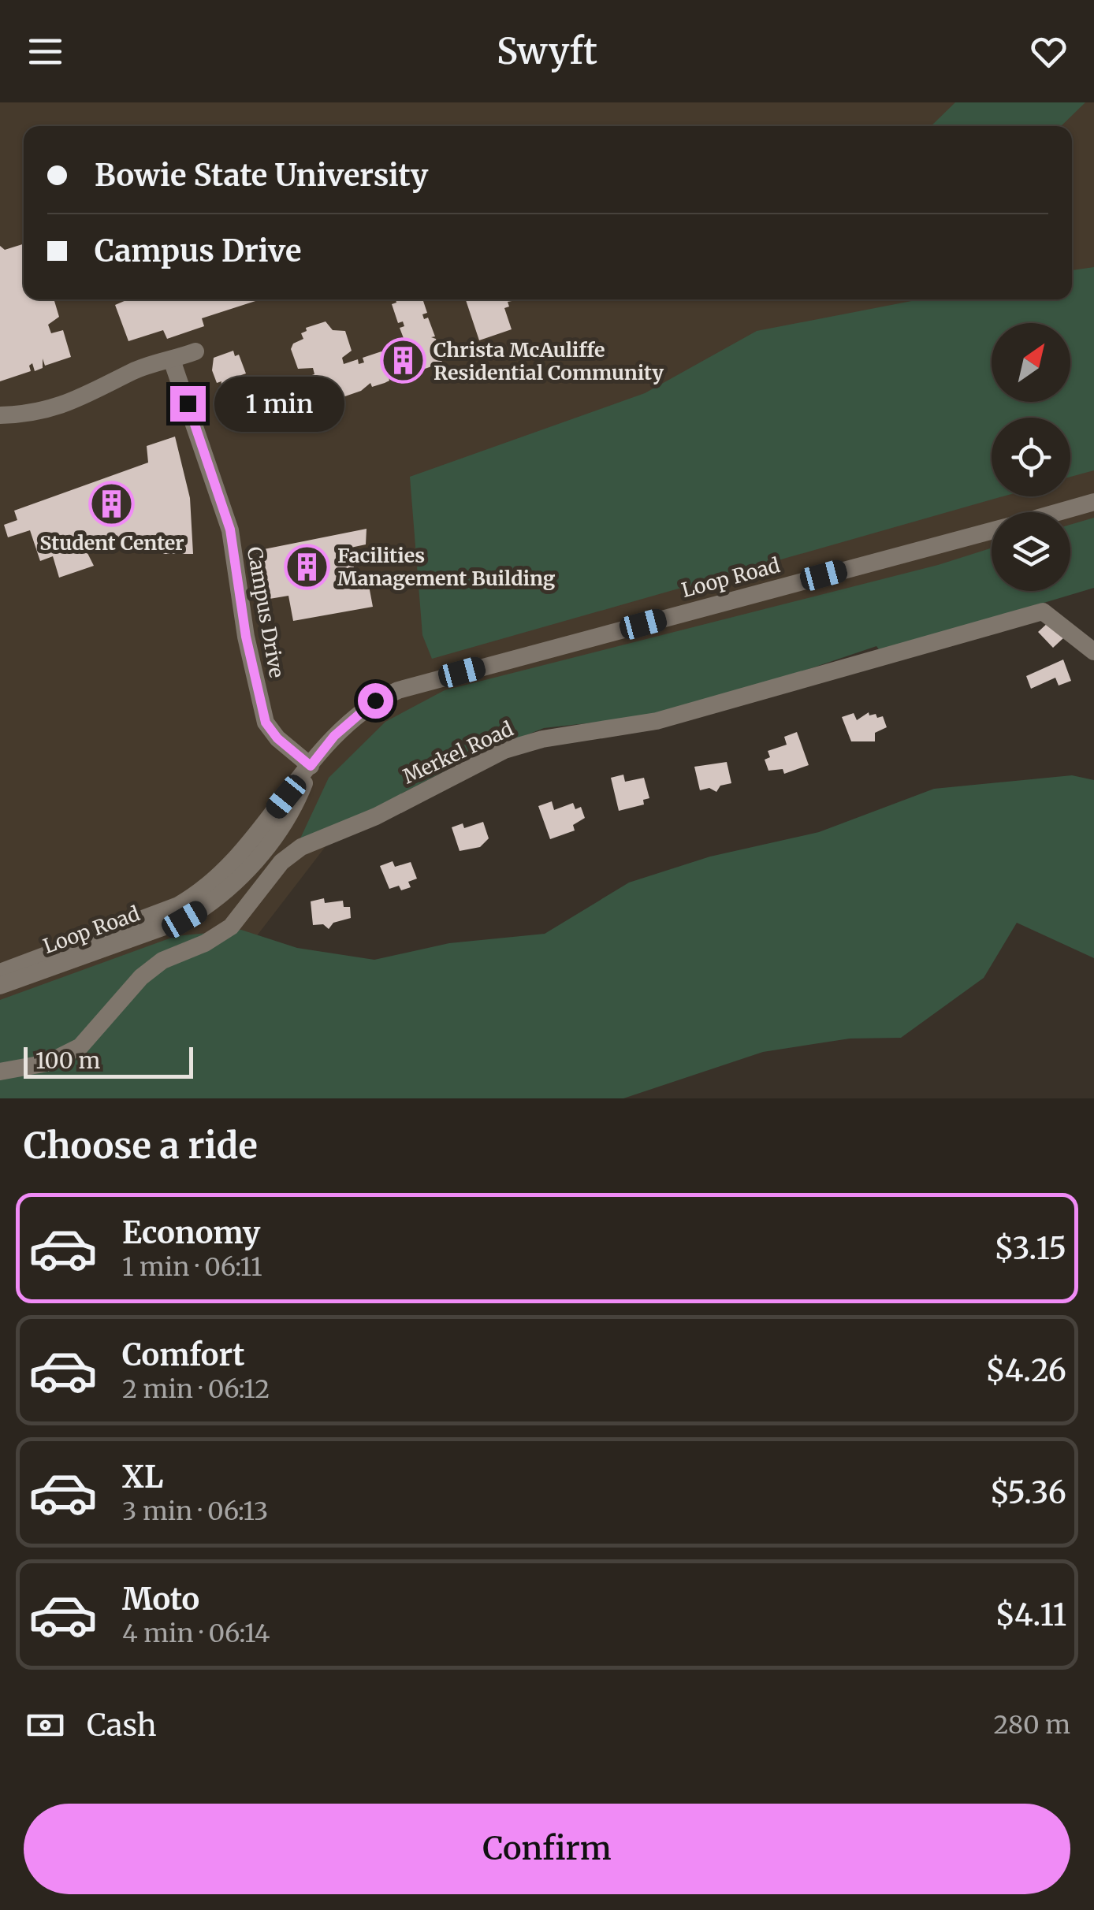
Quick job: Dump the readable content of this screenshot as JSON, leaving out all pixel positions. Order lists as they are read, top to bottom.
{
  "streets": {
    "street": ["Loop Road", "Campus Drive", "Merkel Road"]
  },
  "crossings": [
    ["Loop Road", "Campus Drive"]
  ],
  "places": {
    "building": ["Christa McAuliffe Residential Community", "Student Center", "Facilities Management Building"]
  },
  "scale_bar": "100 m",
  "north": "top right",
  "page": {
    "header": "Swyft",
    "banner": ["Bowie State University", "Campus Drive"],
    "bubble": "1 min",
    "scale": "100 m",
    "heading": "Choose a ride",
    "list": [
      {
        "name": "Economy",
        "note": "1 min · 06:11",
        "value": "$3.15"
      },
      {
        "name": "Comfort",
        "note": "2 min · 06:12",
        "value": "$4.26"
      },
      {
        "name": "XL",
        "note": "3 min · 06:13",
        "value": "$5.36"
      },
      {
        "name": "Moto",
        "note": "4 min · 06:14",
        "value": "$4.11"
      }
    ],
    "pay": ["Cash", "280 m"],
    "buttons": "Confirm"
  }
}
